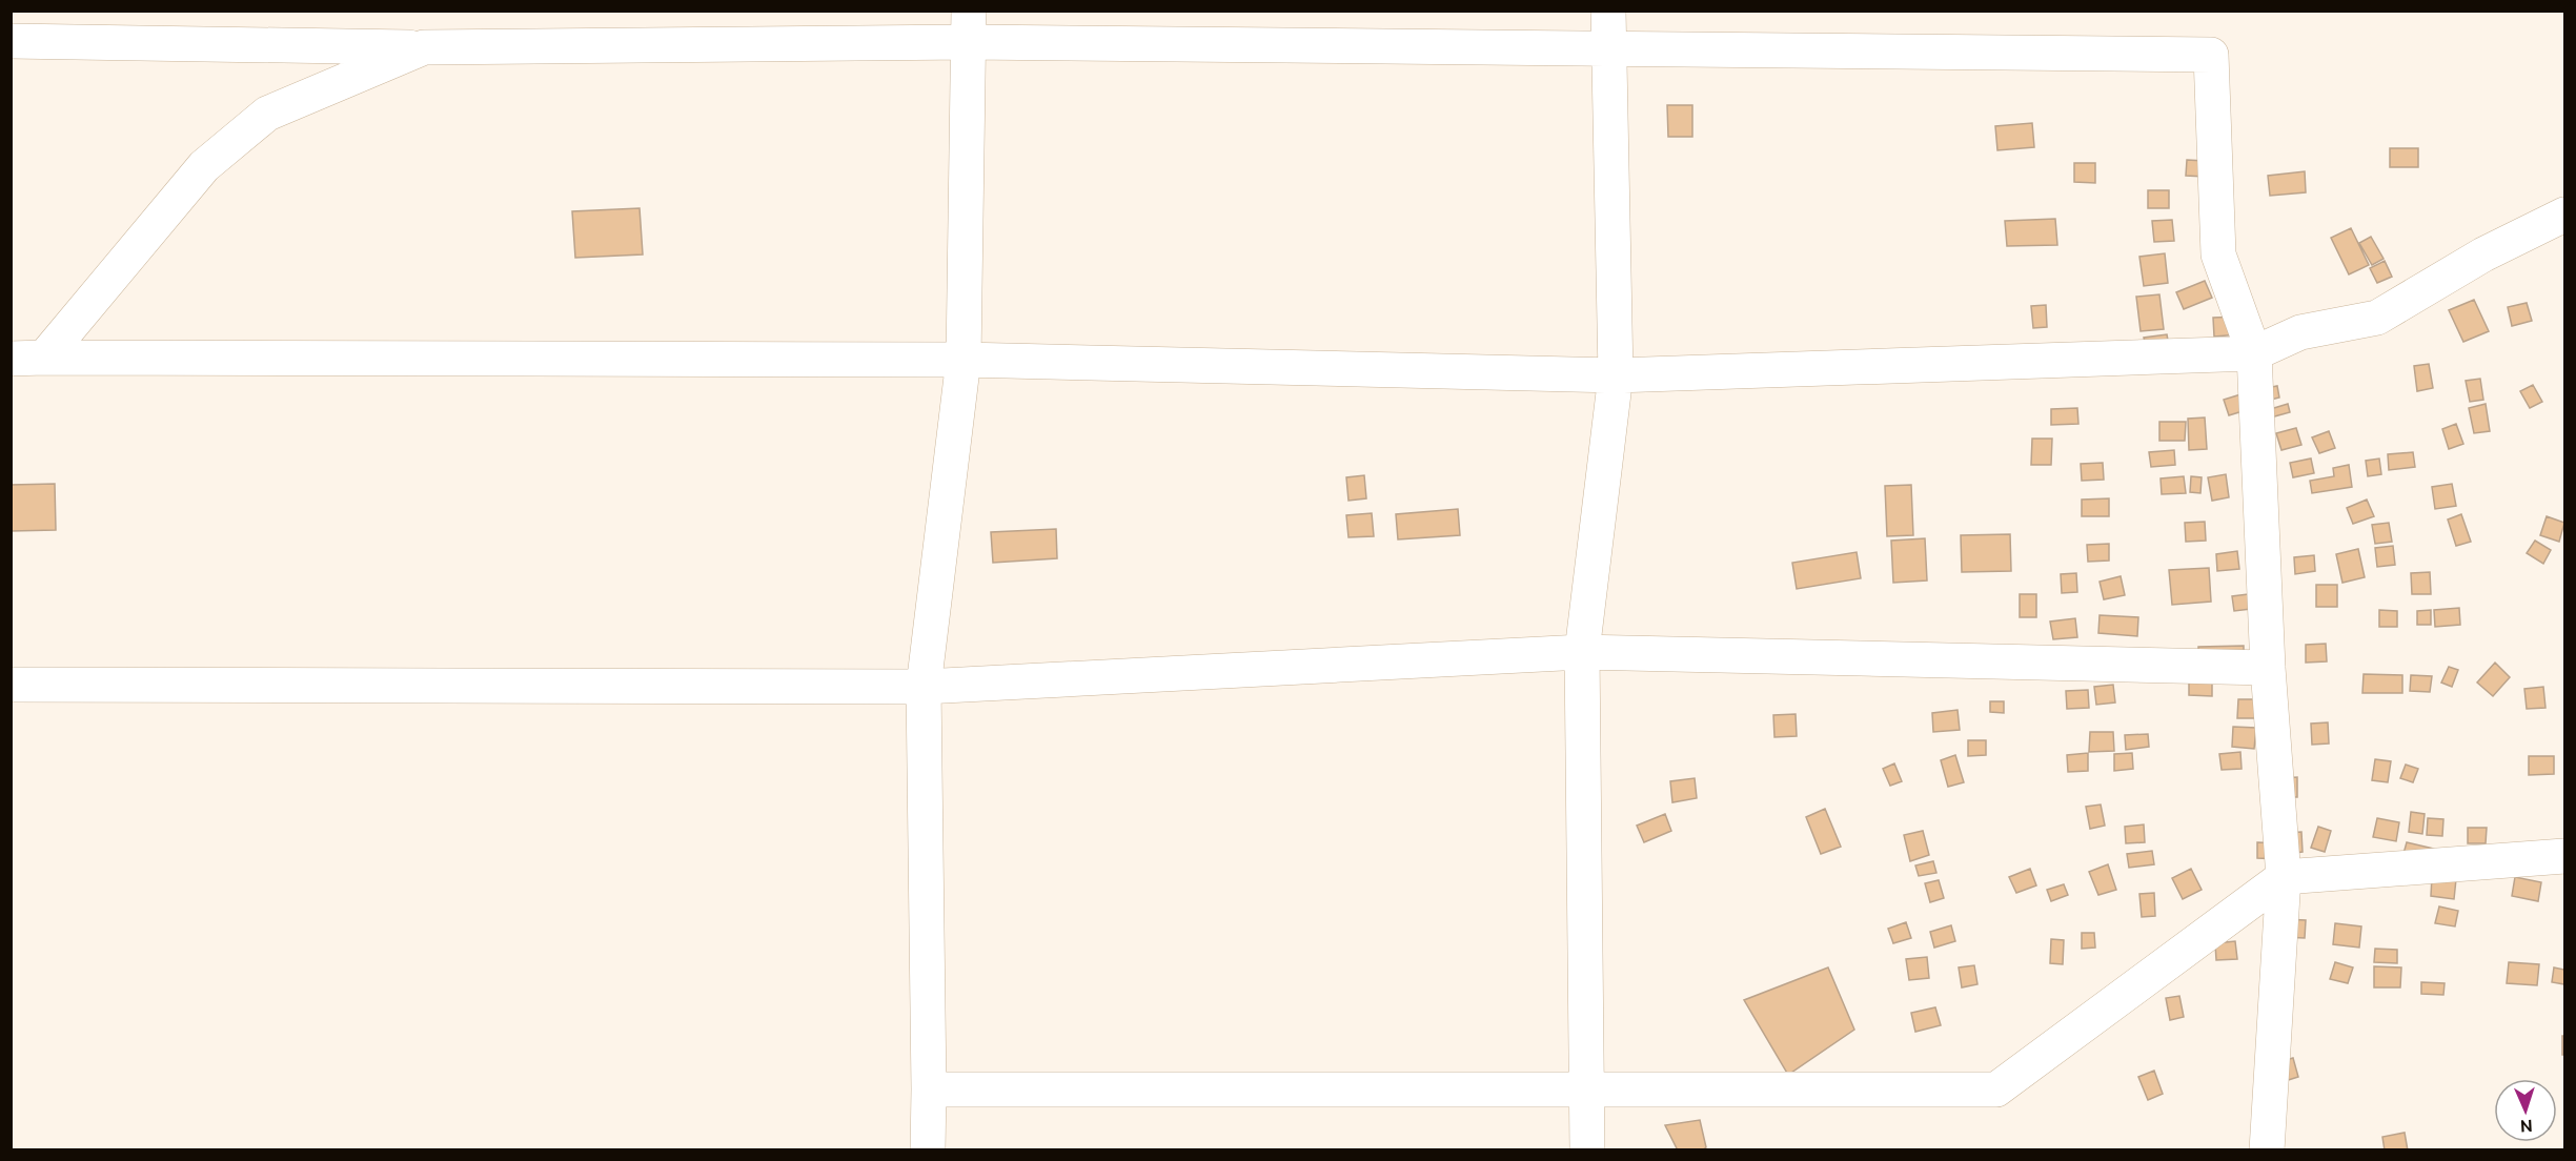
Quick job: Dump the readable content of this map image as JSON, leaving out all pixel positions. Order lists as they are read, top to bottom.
{
  "north": "bottom"
}
